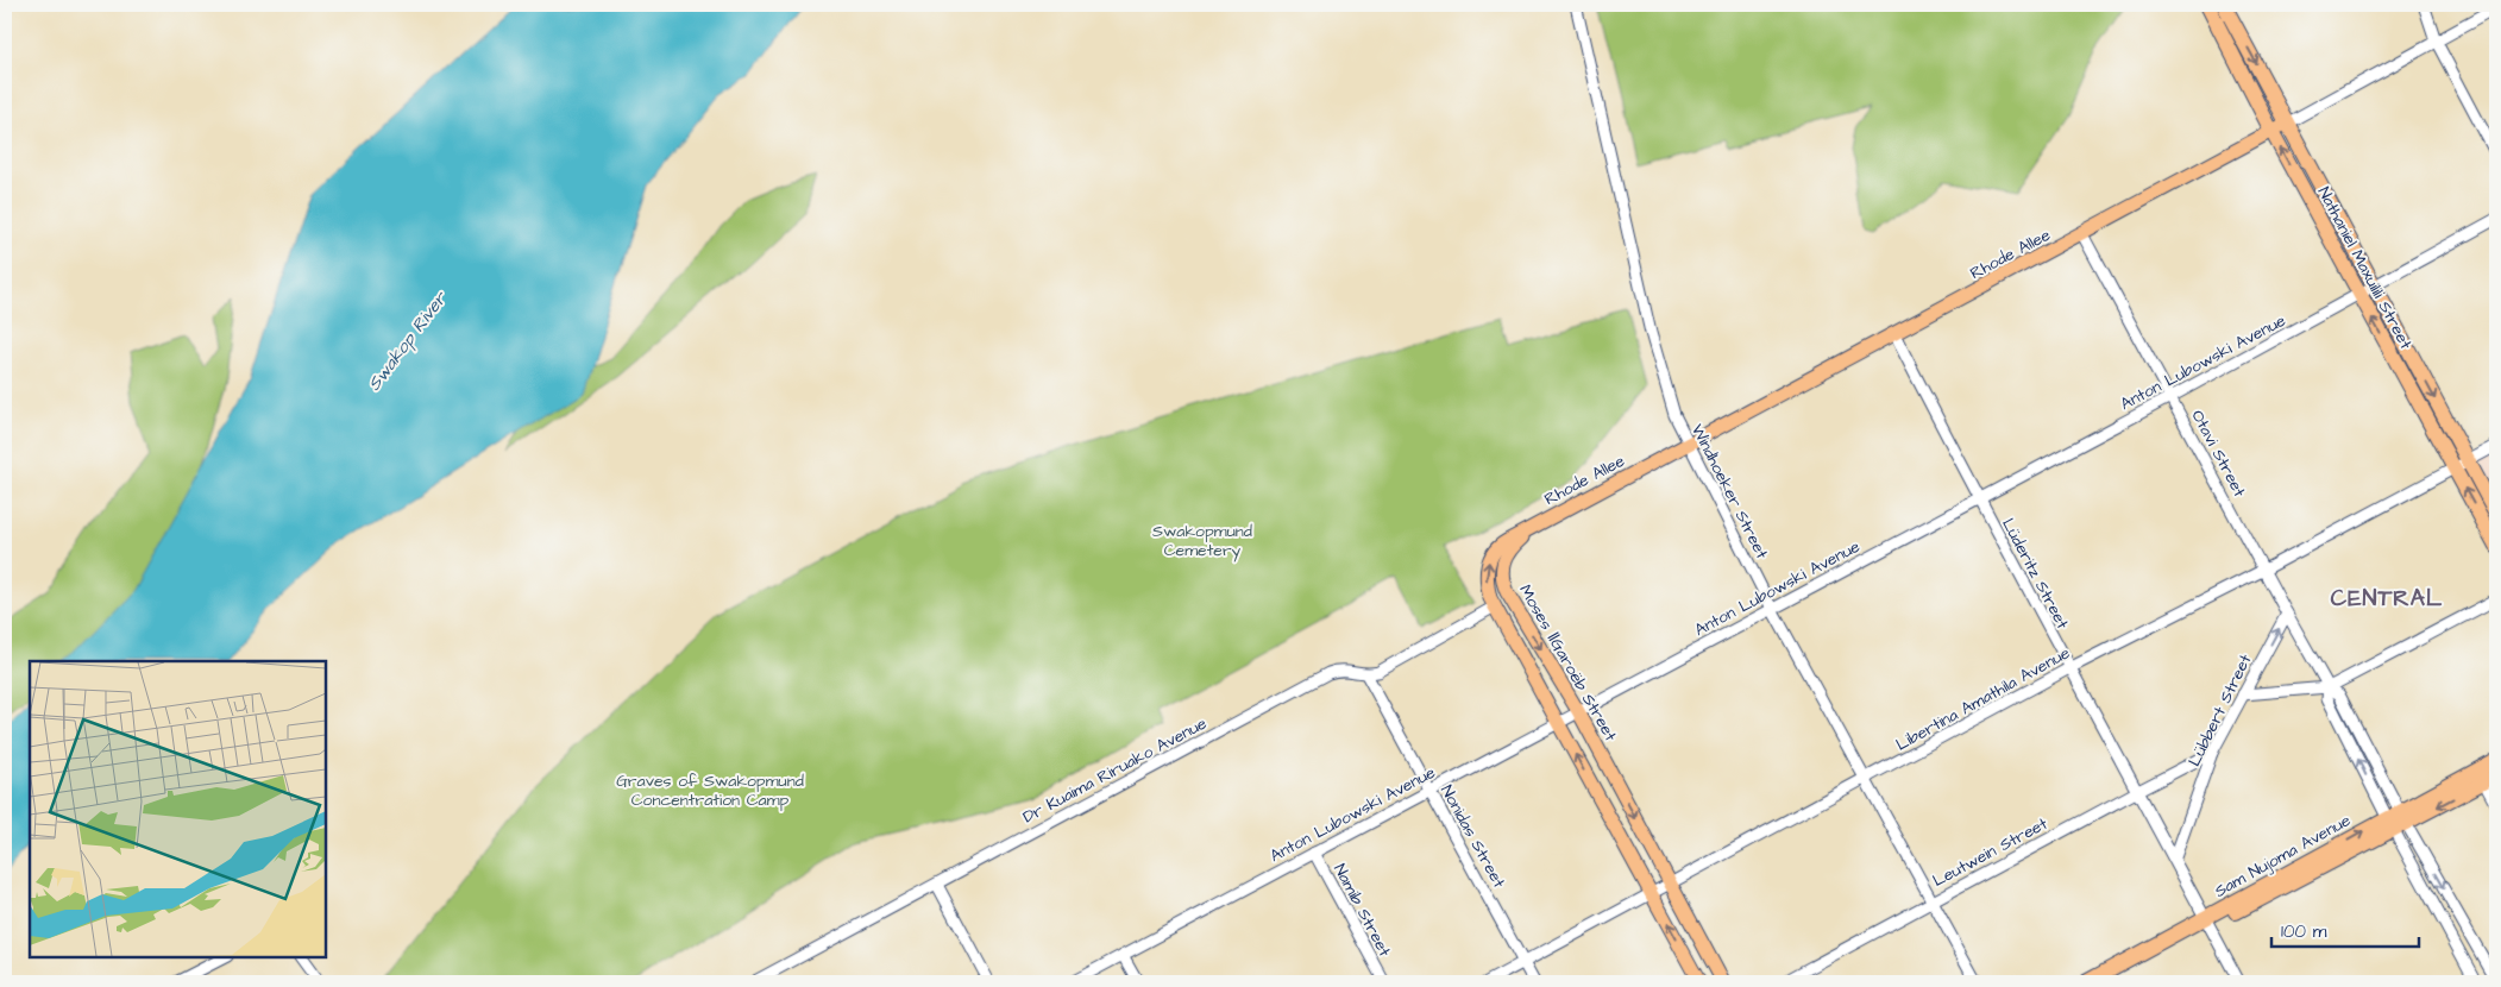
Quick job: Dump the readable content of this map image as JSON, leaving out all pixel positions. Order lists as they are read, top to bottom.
{
  "streets": {
    "highway": ["Nathaniel Maxuilili Street", "Sam Nujoma Avenue"],
    "main road": ["Rhode Allee", "Moses ǁGaroëb Street"],
    "street": [
      "Anton Lubowski Avenue",
      "Otavi Street",
      "Windhoeker Street",
      "Lüderitz Street",
      "Libertina Amathila Avenue",
      "Lübbert Street",
      "Dr Kuaima Riruako Avenue",
      "Nonidas Street",
      "Leutwein Street",
      "Namib Street"
    ]
  },
  "crossings": [
    ["Rhode Allee", "Nathaniel Maxuilili Street"],
    ["Rhode Allee", "Otavi Street"],
    ["Rhode Allee", "Windhoeker Street"],
    ["Rhode Allee", "Lüderitz Street"],
    ["Rhode Allee", "Moses ǁGaroëb Street"],
    ["Nathaniel Maxuilili Street", "Anton Lubowski Avenue"],
    ["Nathaniel Maxuilili Street", "Libertina Amathila Avenue"],
    ["Anton Lubowski Avenue", "Otavi Street"],
    ["Anton Lubowski Avenue", "Windhoeker Street"],
    ["Anton Lubowski Avenue", "Lüderitz Street"],
    ["Anton Lubowski Avenue", "Moses ǁGaroëb Street"],
    ["Anton Lubowski Avenue", "Nonidas Street"],
    ["Anton Lubowski Avenue", "Namib Street"],
    ["Otavi Street", "Libertina Amathila Avenue"],
    ["Otavi Street", "Lübbert Street"],
    ["Otavi Street", "Sam Nujoma Avenue"],
    ["Windhoeker Street", "Libertina Amathila Avenue"],
    ["Windhoeker Street", "Leutwein Street"],
    ["Lüderitz Street", "Libertina Amathila Avenue"],
    ["Lüderitz Street", "Lübbert Street"],
    ["Lüderitz Street", "Leutwein Street"],
    ["Lüderitz Street", "Sam Nujoma Avenue"],
    ["Moses ǁGaroëb Street", "Libertina Amathila Avenue"],
    ["Libertina Amathila Avenue", "Nonidas Street"],
    ["Lübbert Street", "Leutwein Street"],
    ["Dr Kuaima Riruako Avenue", "Nonidas Street"]
  ],
  "districts": ["CENTRAL"],
  "water": ["Swakop River"],
  "parks": ["Swakopmund Cemetery", "Graves of Swakopmund Concentration Camp"],
  "scale_bar": "100 m"
}
